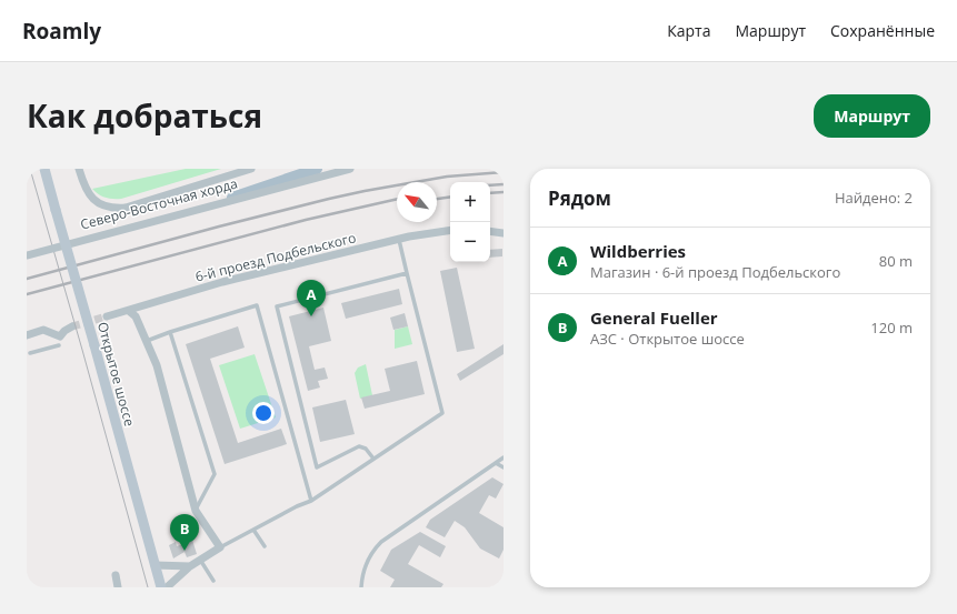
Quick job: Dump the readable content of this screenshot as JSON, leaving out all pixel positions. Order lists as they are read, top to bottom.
{
  "streets": {
    "main road": ["Северо-Восточная хорда", "Открытое шоссе"],
    "street": ["6-й проезд Подбельского"]
  },
  "north": "top left",
  "page": {
    "header": "Roamly",
    "nav": ["Карта", "Маршрут", "Сохранённые"],
    "title": "Как добраться",
    "buttons": "Маршрут",
    "heading": ["Рядом", "Найдено: 2"],
    "map_buttons": ["+", "−"],
    "list": [
      {
        "mark": "A",
        "name": "Wildberries",
        "note": "Магазин · 6-й проезд Подбельского",
        "value": "80 m"
      },
      {
        "mark": "B",
        "name": "General Fueller",
        "note": "АЗС · Открытое шоссе",
        "value": "120 m"
      }
    ],
    "pins": ["A", "B"]
  }
}
